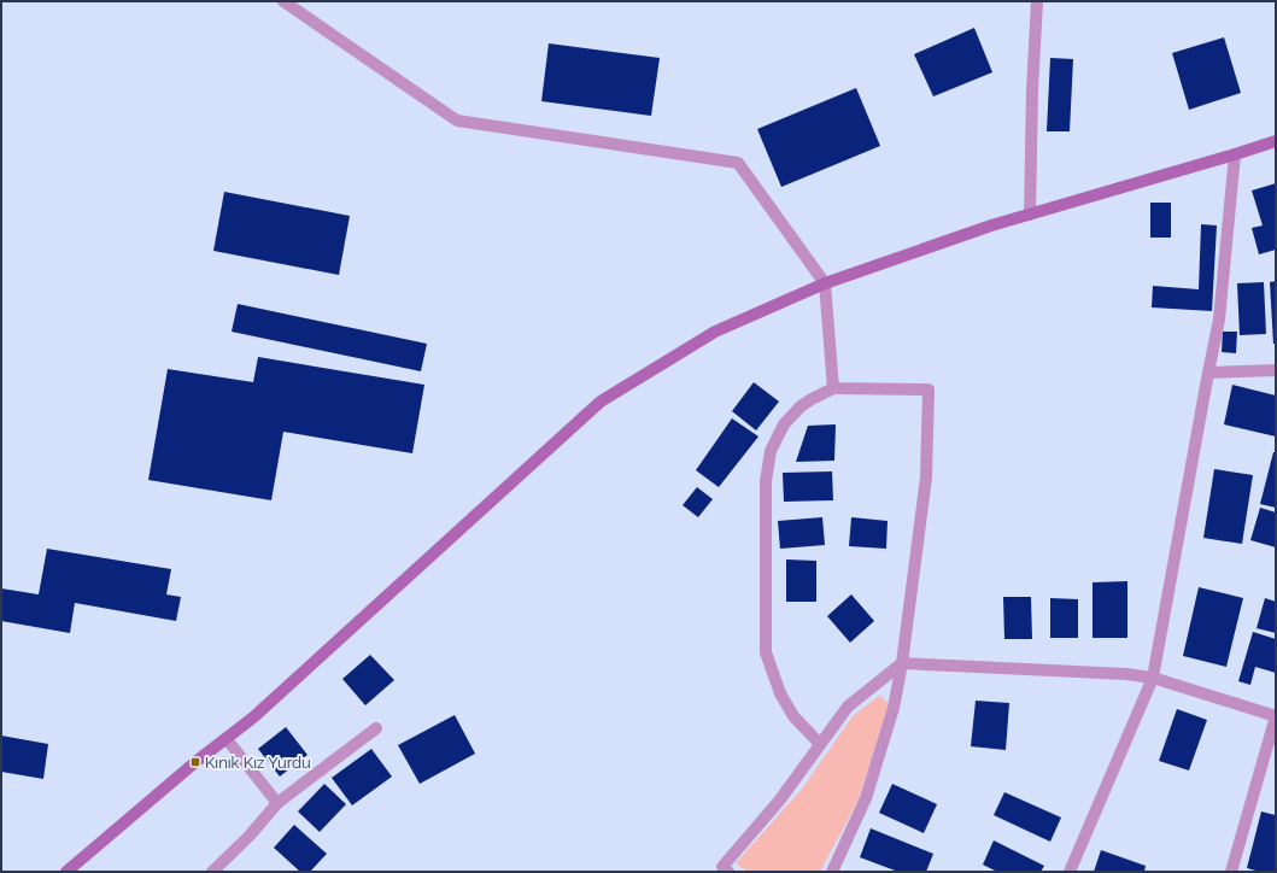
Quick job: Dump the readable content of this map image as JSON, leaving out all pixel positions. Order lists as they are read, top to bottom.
{
  "places": {
    "transit": ["Kınık Kız Yurdu"]
  }
}
